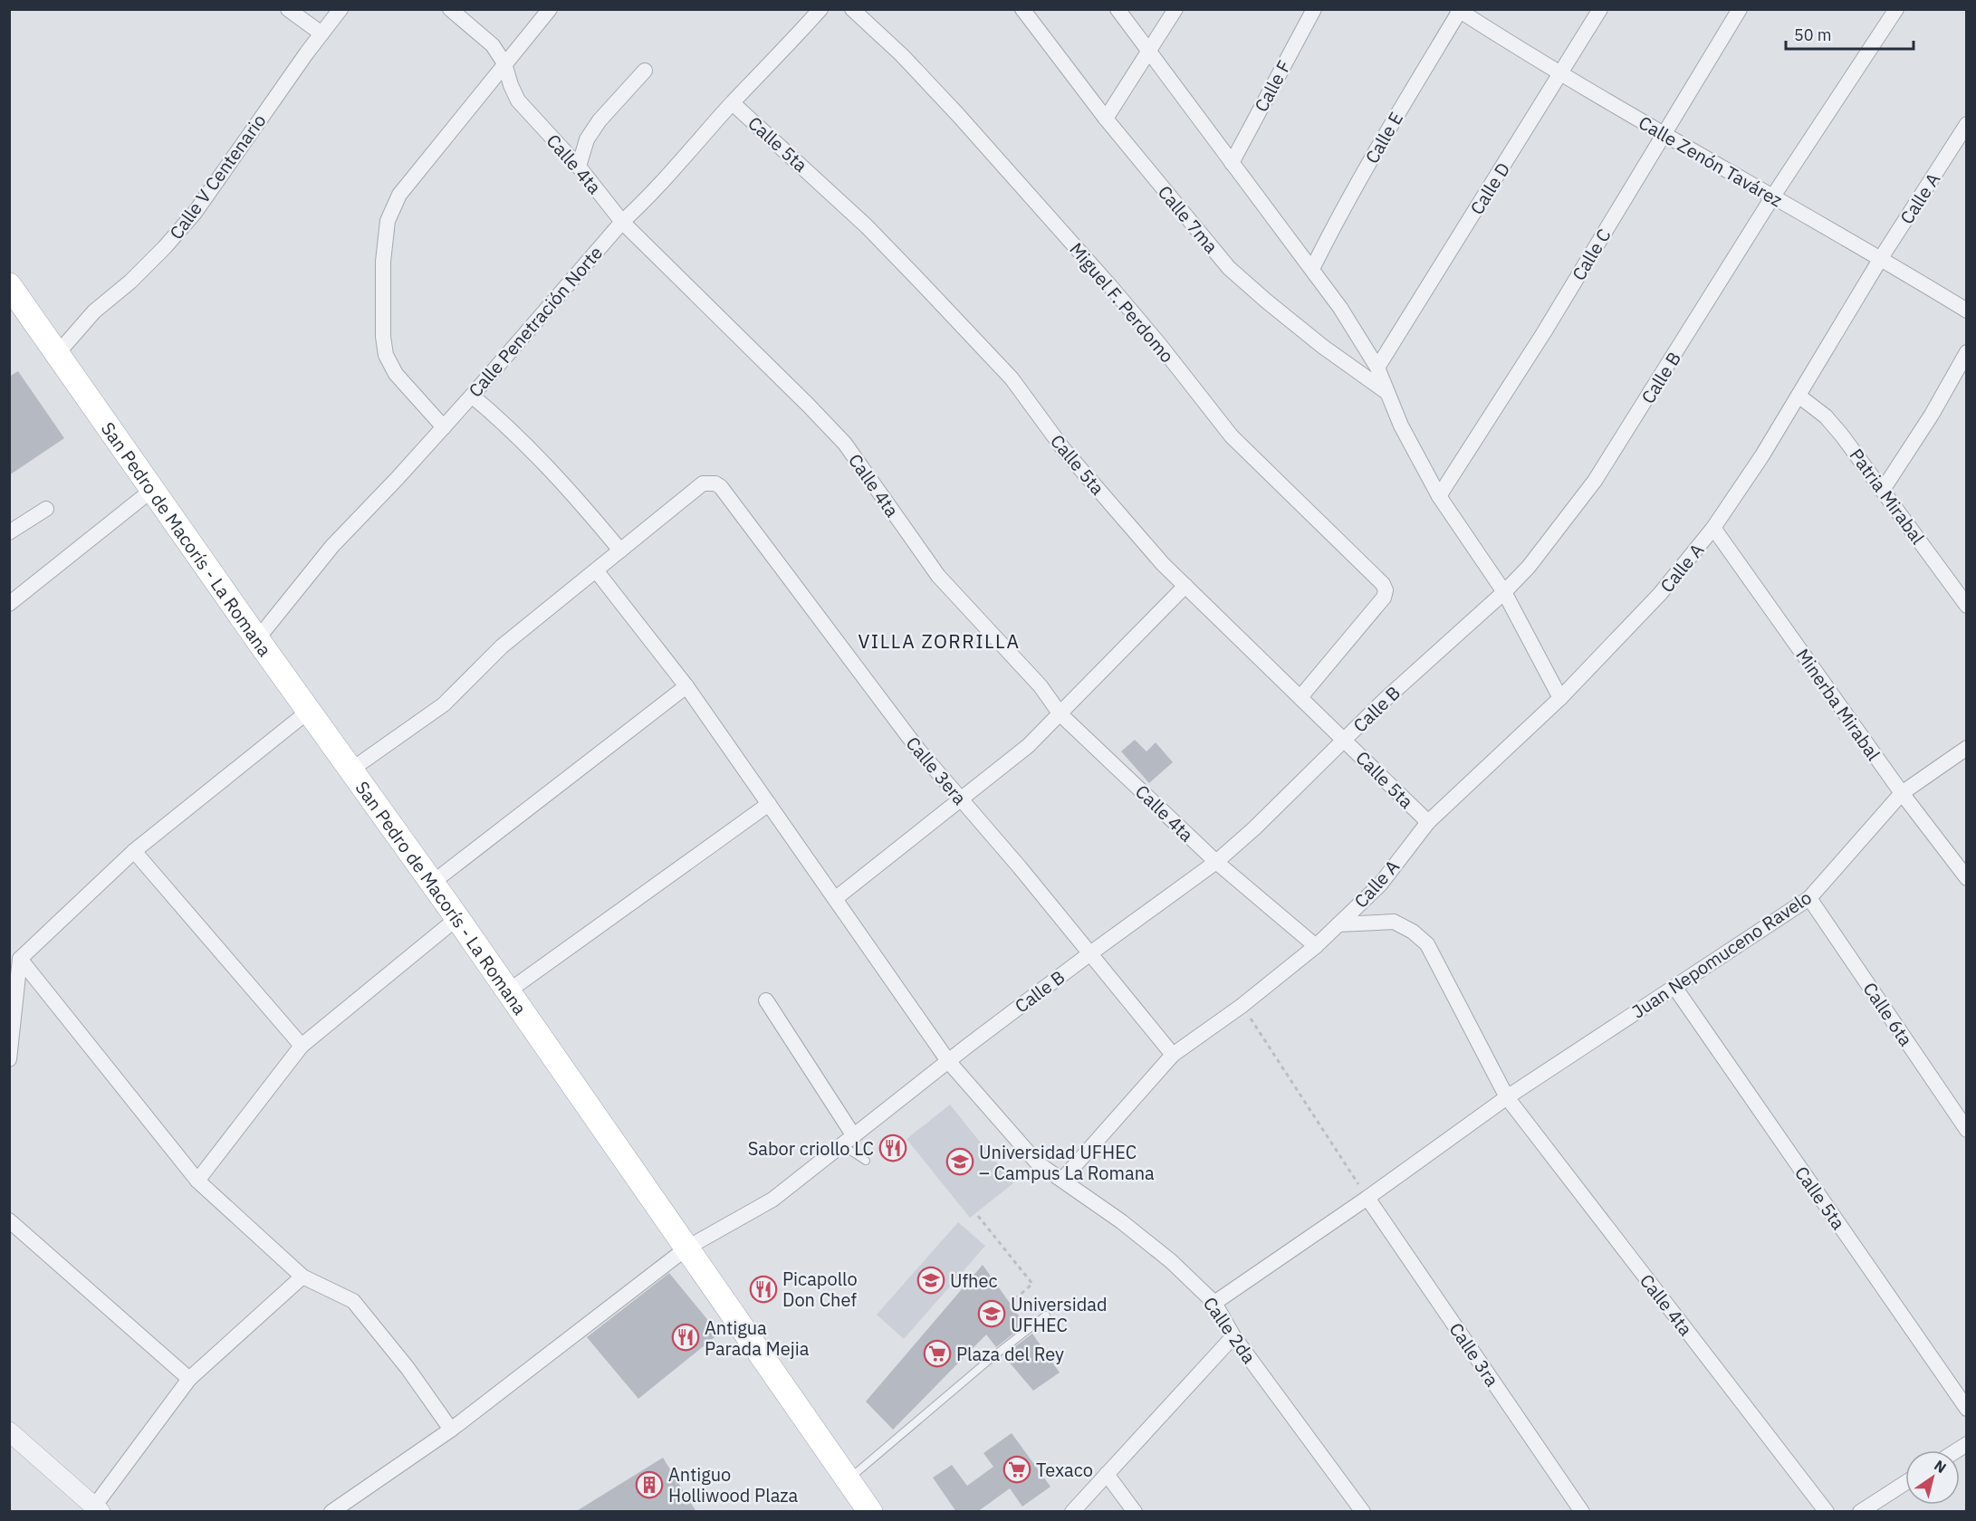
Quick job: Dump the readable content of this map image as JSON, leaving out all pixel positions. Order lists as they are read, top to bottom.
{
  "streets": {
    "main road": ["San Pedro de Macorís - La Romana"],
    "street": [
      "Calle F",
      "Calle E",
      "Calle 5ta",
      "Calle Zenón Tavárez",
      "Calle 4ta",
      "Calle V Centenario",
      "Calle D",
      "Calle A",
      "Calle 7ma",
      "Calle C",
      "Miguel F. Perdomo",
      "Calle Penetración Norte",
      "Calle B",
      "Patria Mirabal",
      "Minerba Mirabal",
      "Calle 3era",
      "Juan Nepomuceno Ravelo",
      "Calle 6ta",
      "Calle 2da",
      "Calle 3ra"
    ]
  },
  "crossings": [
    ["Calle E", "Calle Zenón Tavárez"],
    ["Calle 5ta", "Calle A"],
    ["Calle 5ta", "Miguel F. Perdomo"],
    ["Calle 5ta", "Calle Penetración Norte"],
    ["Calle 5ta", "Calle B"],
    ["Calle 5ta", "Juan Nepomuceno Ravelo"],
    ["Calle Zenón Tavárez", "Calle D"],
    ["Calle Zenón Tavárez", "Calle A"],
    ["Calle Zenón Tavárez", "Calle C"],
    ["Calle Zenón Tavárez", "Calle B"],
    ["Calle 4ta", "Calle A"],
    ["Calle 4ta", "Calle Penetración Norte"],
    ["Calle 4ta", "Calle B"],
    ["Calle 4ta", "Juan Nepomuceno Ravelo"],
    ["Calle V Centenario", "San Pedro de Macorís - La Romana"],
    ["Calle A", "Patria Mirabal"],
    ["Calle A", "Minerba Mirabal"],
    ["Calle A", "Calle 3era"],
    ["Calle A", "Calle 2da"],
    ["Calle Penetración Norte", "San Pedro de Macorís - La Romana"],
    ["Calle B", "San Pedro de Macorís - La Romana"],
    ["Calle B", "Calle 3era"],
    ["Calle B", "Calle 2da"],
    ["Minerba Mirabal", "Juan Nepomuceno Ravelo"],
    ["Juan Nepomuceno Ravelo", "Calle 6ta"],
    ["Juan Nepomuceno Ravelo", "Calle 2da"],
    ["Juan Nepomuceno Ravelo", "Calle 3ra"]
  ],
  "districts": ["VILLA ZORRILLA"],
  "places": {
    "restaurant": ["Sabor criollo LC", "Picapollo Don Chef", "Antigua Parada Mejia"],
    "school or university": ["Universidad UFHEC – Campus La Romana", "Ufhec", "Universidad UFHEC"],
    "supermarket": ["Plaza del Rey", "Texaco"],
    "building": ["Antiguo Holliwood Plaza"]
  },
  "scale_bar": "50 m",
  "north": "top right"
}
